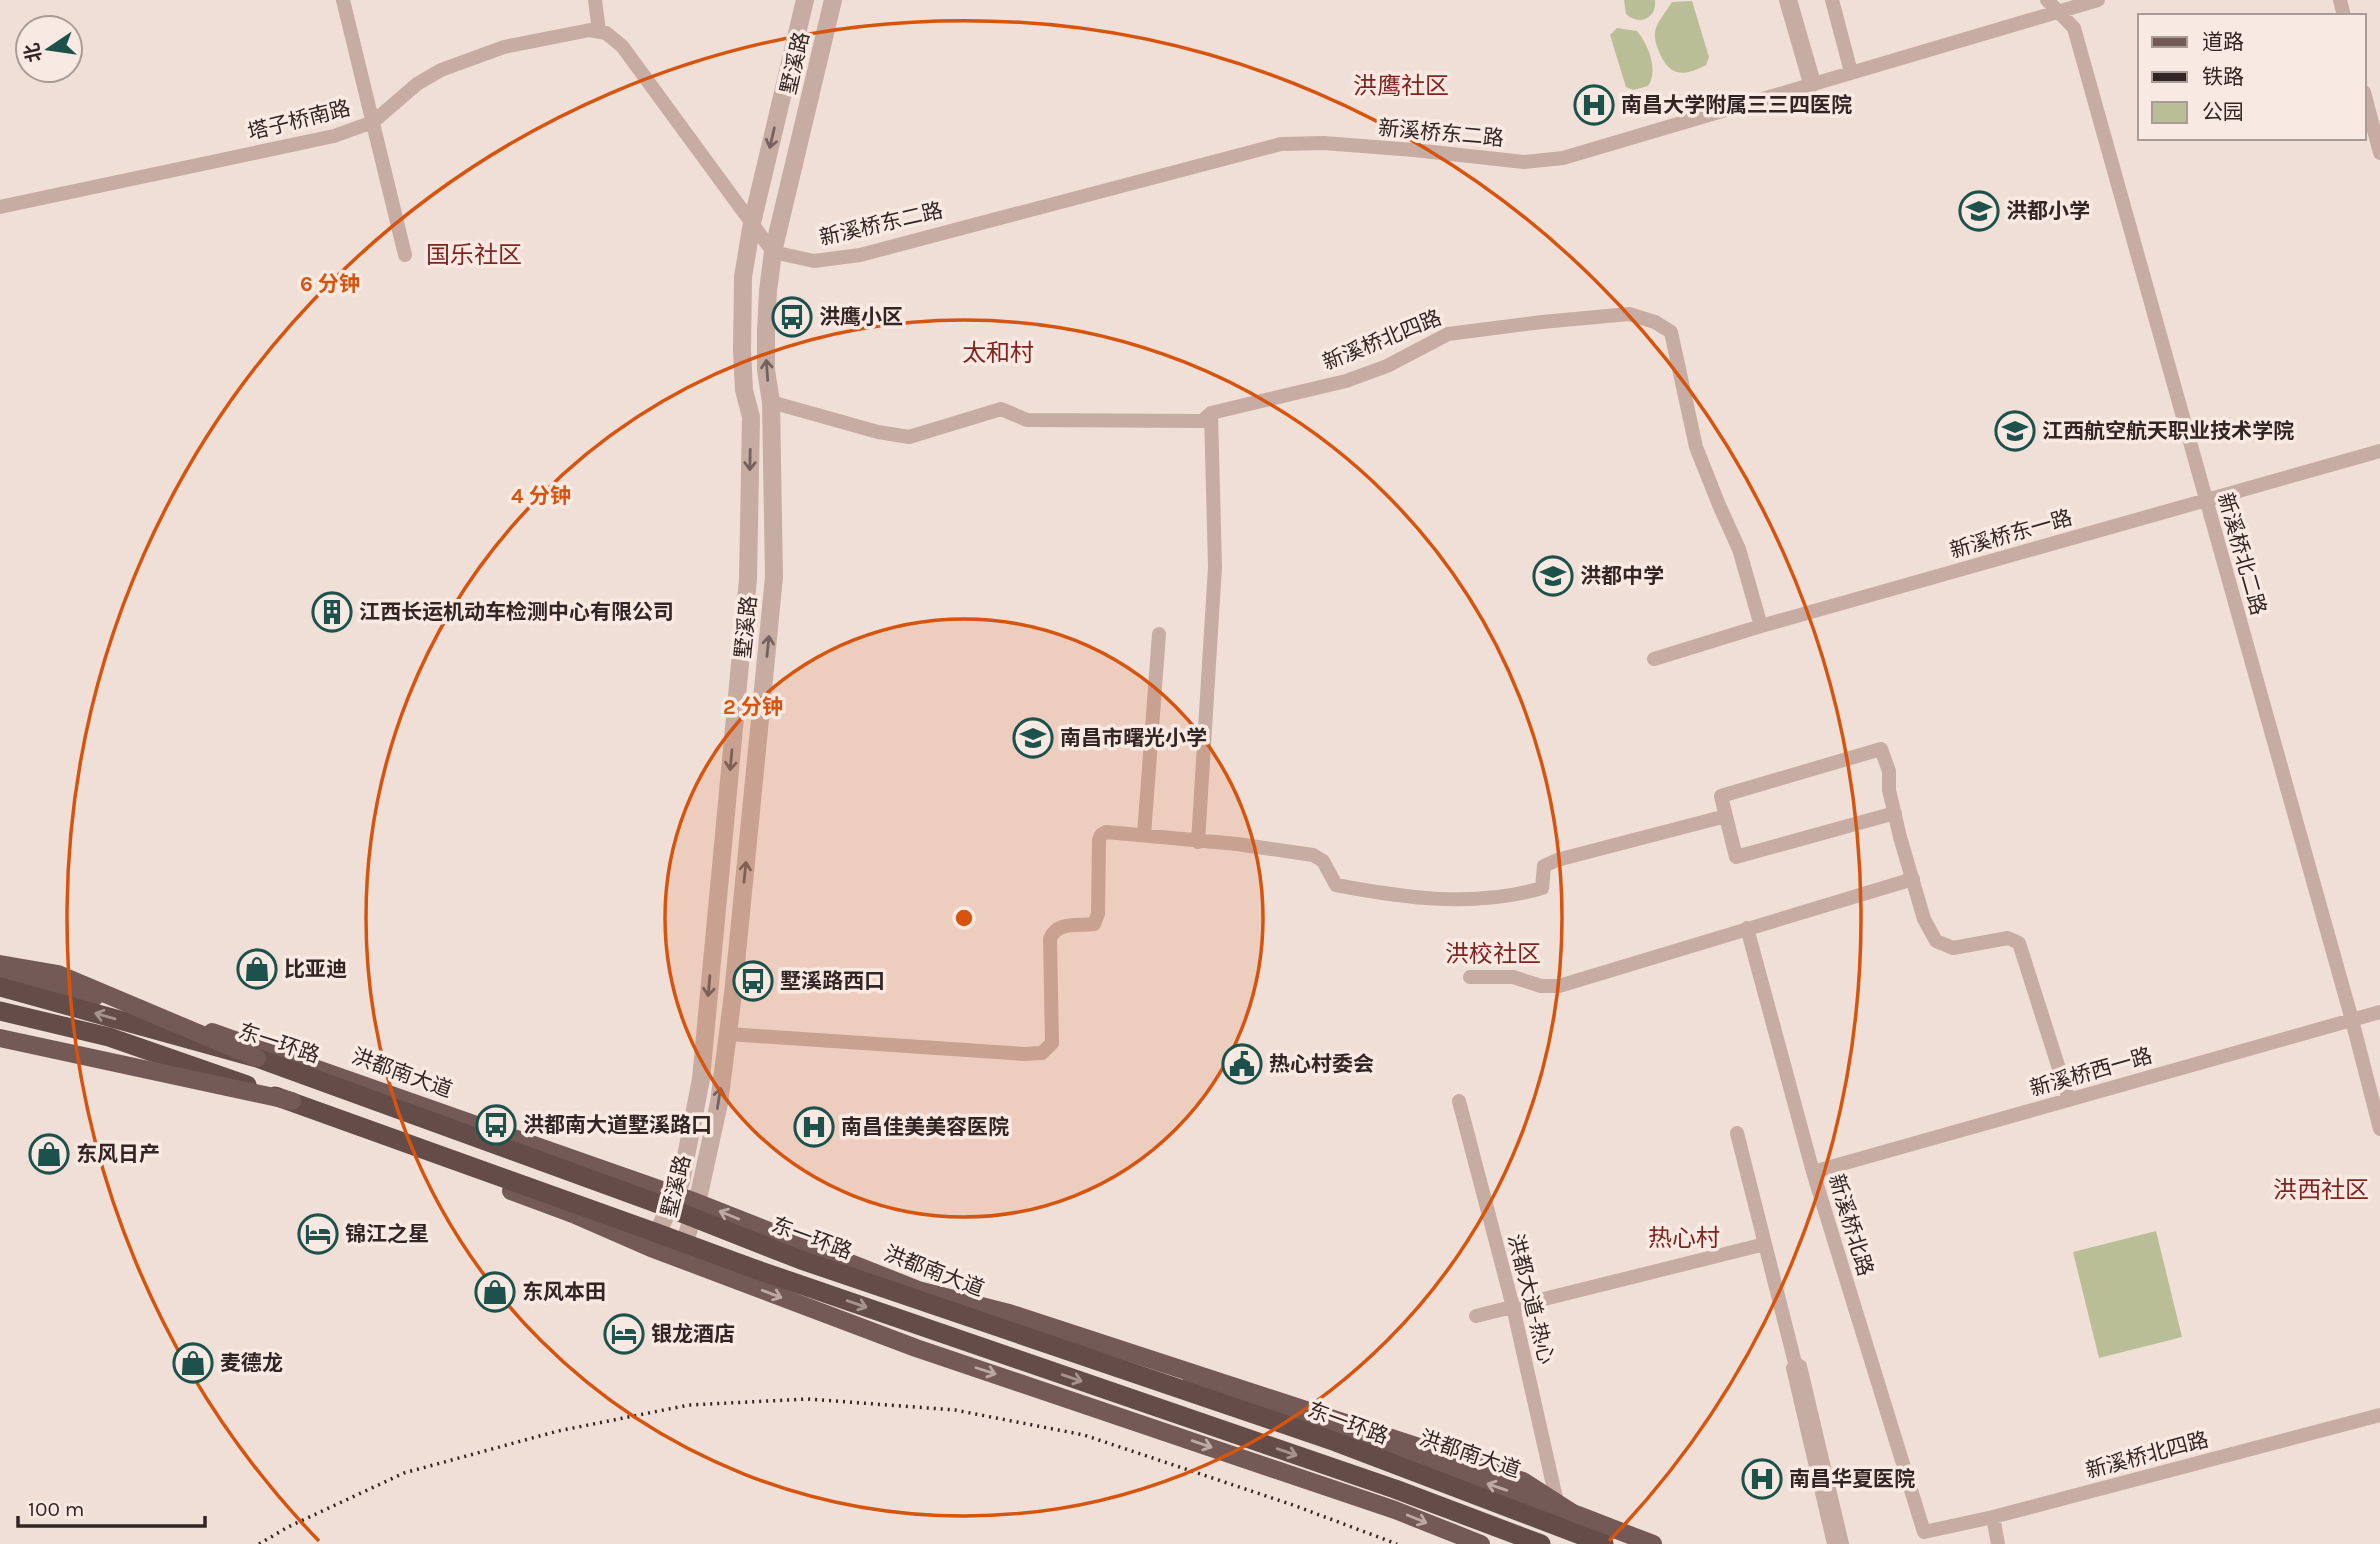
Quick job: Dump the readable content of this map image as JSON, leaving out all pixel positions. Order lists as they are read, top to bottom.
{
  "streets": {
    "highway": ["东一环路"],
    "main road": ["洪都南大道"],
    "street": [
      "墅溪路",
      "塔子桥南路",
      "新溪桥东二路",
      "新溪桥北四路",
      "新溪桥东一路",
      "新溪桥北二路",
      "新溪桥西一路",
      "新溪桥北路",
      "洪都大道-热心"
    ]
  },
  "crossings": [
    ["墅溪路", "新溪桥东二路"],
    ["墅溪路", "新溪桥北四路"],
    ["墅溪路", "洪都南大道"],
    ["新溪桥东二路", "新溪桥北二路"],
    ["新溪桥北四路", "新溪桥东一路"],
    ["新溪桥北四路", "新溪桥北路"],
    ["新溪桥东一路", "新溪桥北二路"],
    ["新溪桥北二路", "新溪桥西一路"],
    ["新溪桥西一路", "新溪桥北路"],
    ["洪都南大道", "洪都大道-热心"]
  ],
  "districts": [
    "洪鹰社区",
    "国乐社区",
    "太和村",
    "洪校社区",
    "洪西社区",
    "热心村"
  ],
  "places": {
    "hospital": ["南昌大学附属三三四医院", "南昌佳美美容医院", "南昌华夏医院"],
    "school or university": [
      "洪都小学",
      "江西航空航天职业技术学院",
      "洪都中学",
      "南昌市曙光小学"
    ],
    "bus stop": ["洪鹰小区", "墅溪路西口", "洪都南大道墅溪路口"],
    "building": ["江西长运机动车检测中心有限公司"],
    "shop": [
      "比亚迪",
      "东风日产",
      "东风本田",
      "麦德龙"
    ],
    "public building": ["热心村委会"],
    "hotel": ["锦江之星", "银龙酒店"]
  },
  "legend": ["道路", "铁路", "公园"],
  "scale_bar": "100 m",
  "north": "left",
  "rings": ["6 分钟", "4 分钟", "2 分钟"]
}
